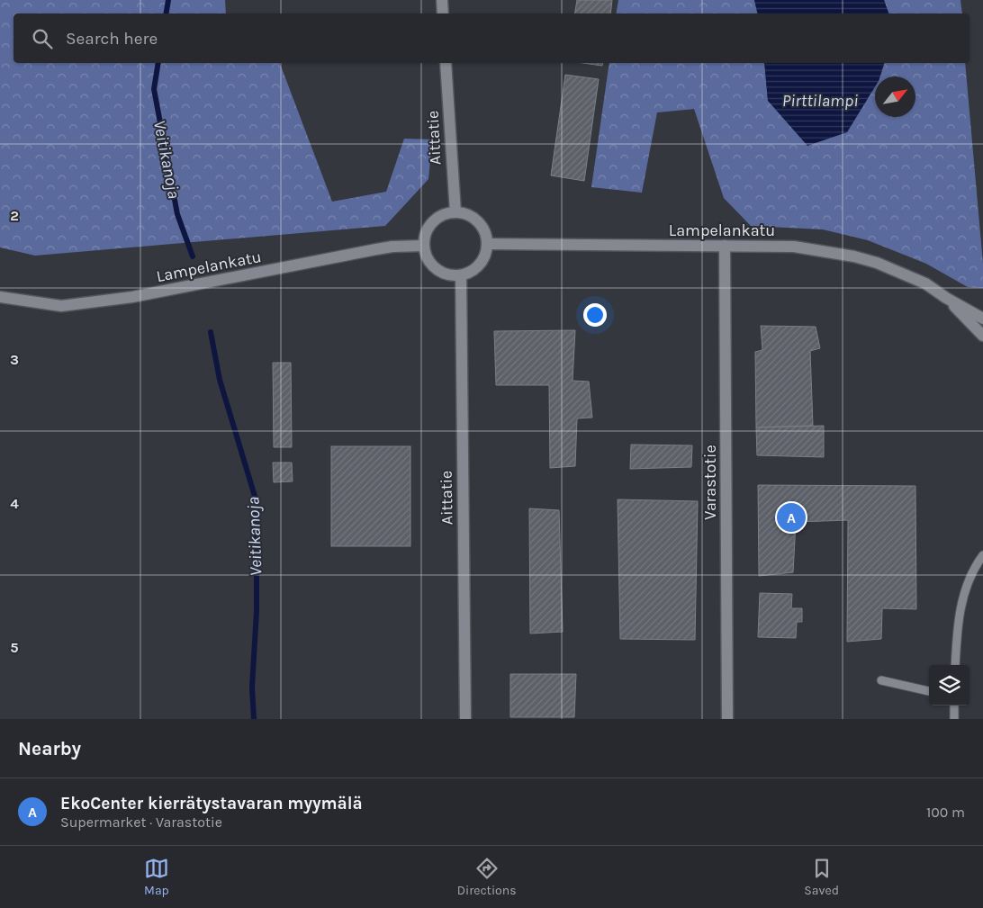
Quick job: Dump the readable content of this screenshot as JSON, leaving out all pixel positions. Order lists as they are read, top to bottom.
{
  "streets": {
    "street": ["Aittatie", "Lampelankatu", "Varastotie"]
  },
  "crossings": [
    ["Aittatie", "Lampelankatu"],
    ["Lampelankatu", "Varastotie"]
  ],
  "water": ["Pirttilampi", "Veitikanoja"],
  "north": "top right",
  "page": {
    "search": "Search here",
    "pins": "A",
    "heading": "Nearby",
    "list": [
      {
        "mark": "A",
        "name": "EkoCenter kierrätystavaran myymälä",
        "note": "Supermarket · Varastotie",
        "value": "100 m"
      }
    ],
    "nav": ["Map", "Directions", "Saved"]
  },
  "grid": {
    "rows": [
      "2",
      "3",
      "4",
      "5"
    ]
  }
}
